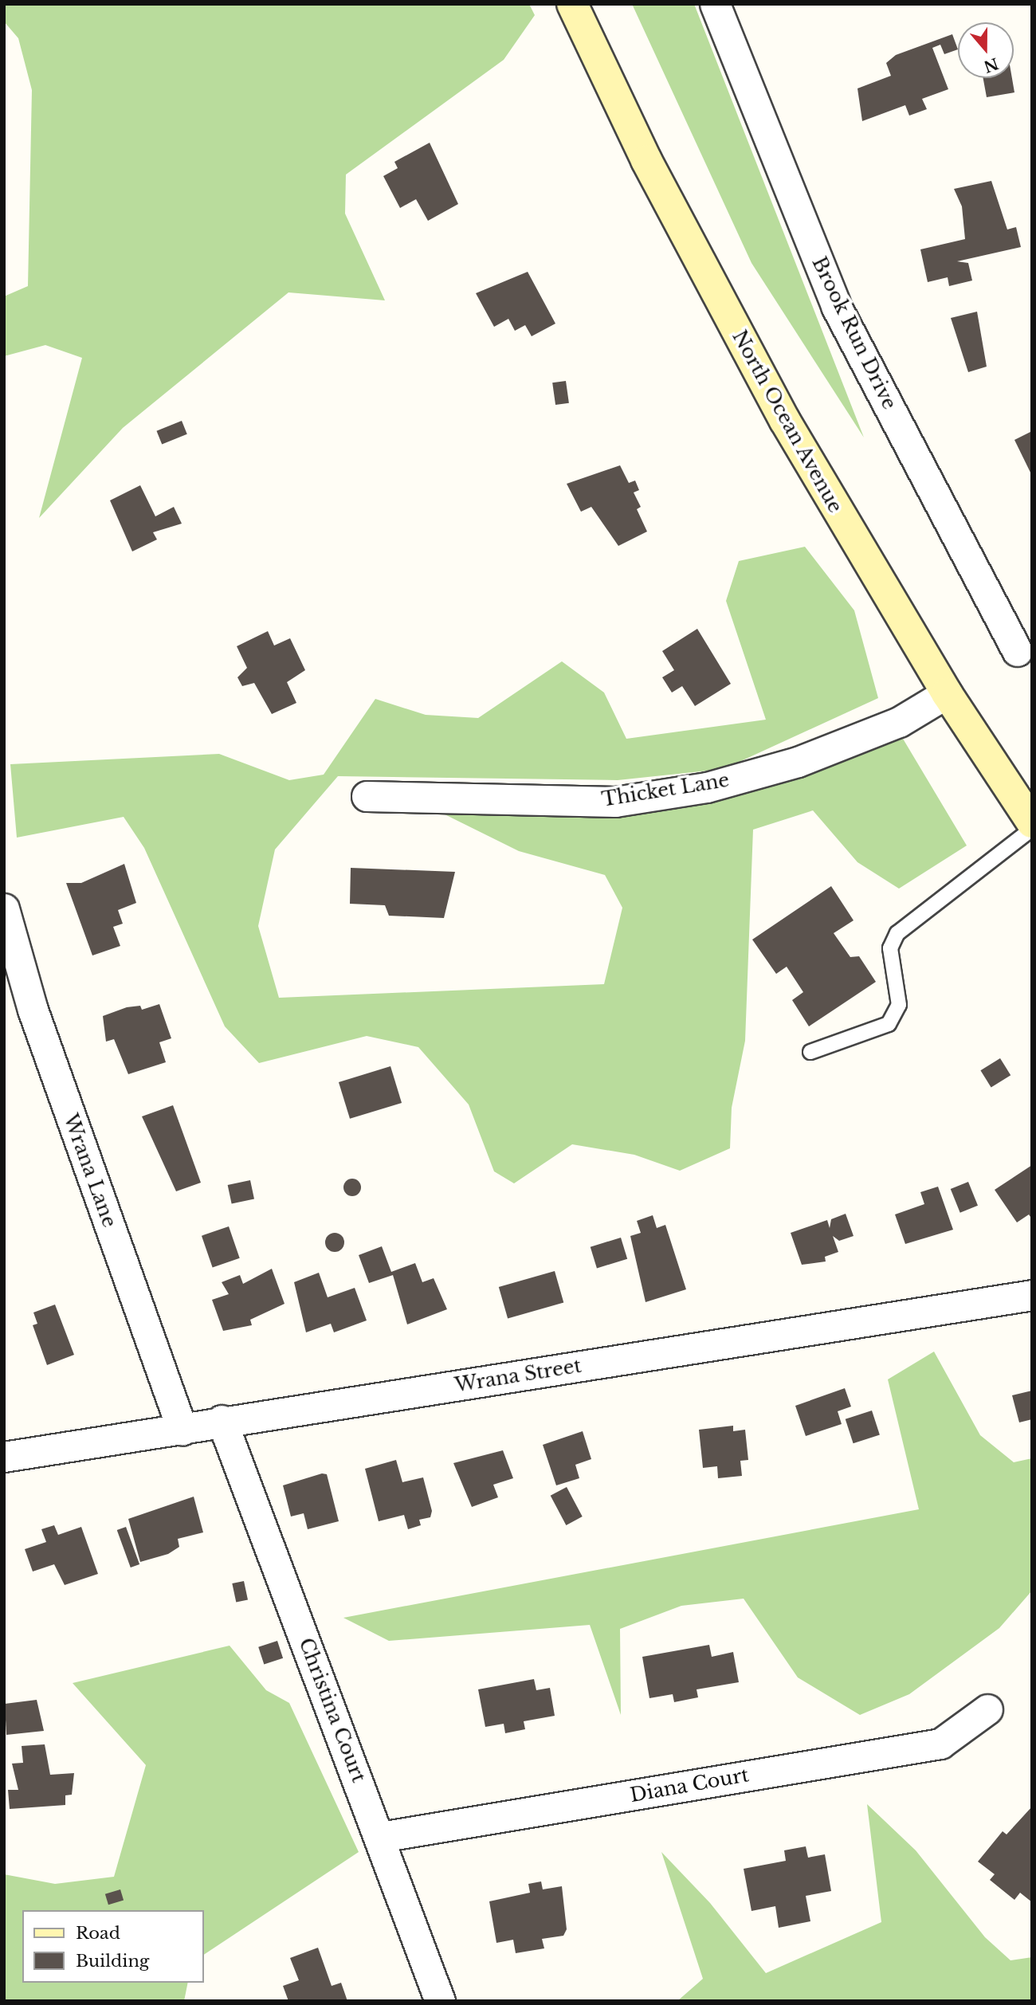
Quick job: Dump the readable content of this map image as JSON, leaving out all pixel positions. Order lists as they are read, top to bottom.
{
  "streets": {
    "main road": ["North Ocean Avenue"],
    "street": [
      "Brook Run Drive",
      "Thicket Lane",
      "Wrana Lane",
      "Wrana Street",
      "Christina Court",
      "Diana Court"
    ]
  },
  "crossings": [
    ["North Ocean Avenue", "Thicket Lane"],
    ["Wrana Lane", "Wrana Street"],
    ["Wrana Street", "Christina Court"],
    ["Christina Court", "Diana Court"]
  ],
  "legend": ["Road", "Building"],
  "north": "bottom"
}
